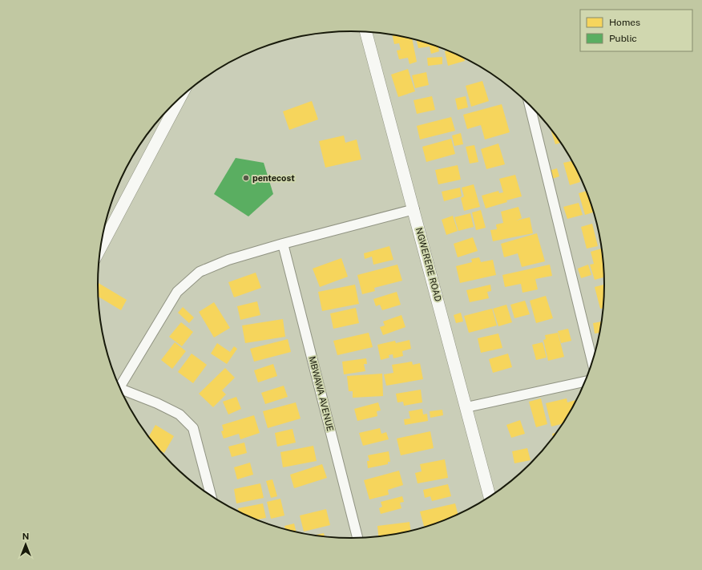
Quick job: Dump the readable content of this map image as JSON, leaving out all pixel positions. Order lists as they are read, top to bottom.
{
  "streets": {
    "street": ["NGWERERE ROAD", "MBWAWA AVENUE"]
  },
  "places": ["pentecost"],
  "legend": ["Homes", "Public"],
  "north": "top"
}
